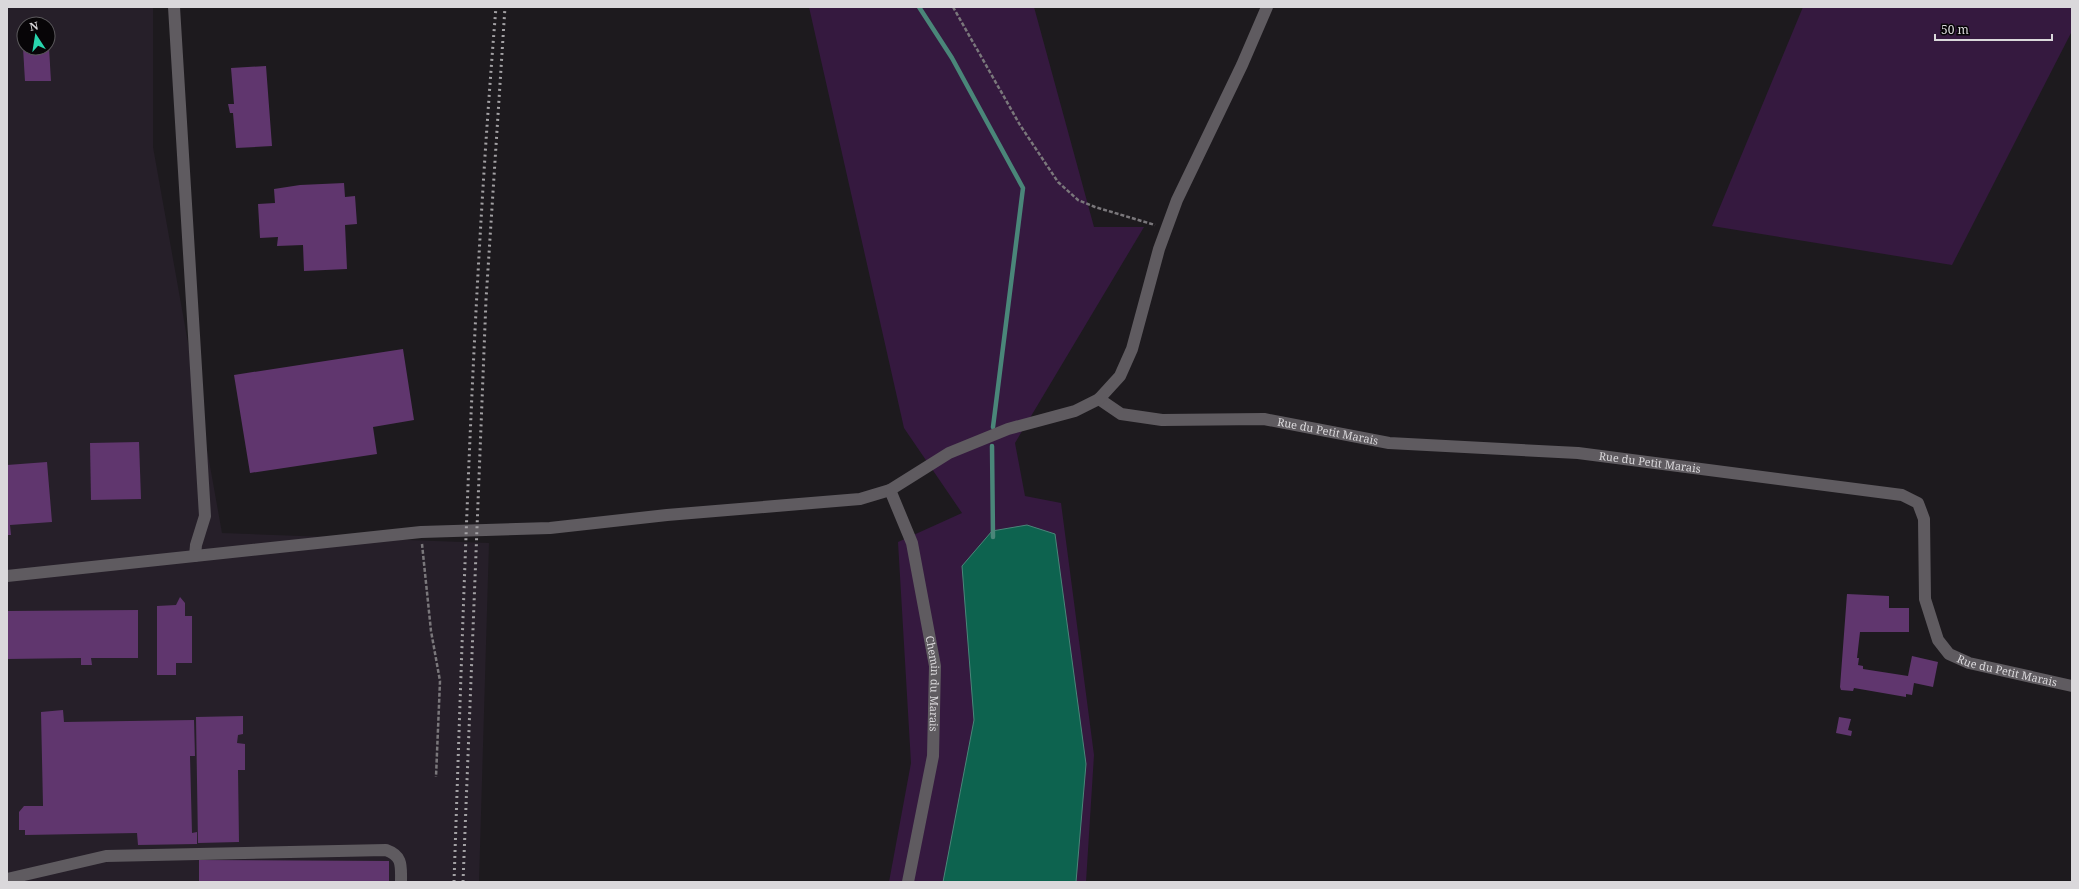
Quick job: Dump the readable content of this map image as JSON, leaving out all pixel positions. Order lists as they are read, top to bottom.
{
  "streets": {
    "street": ["Rue du Petit Marais", "Chemin du Marais"]
  },
  "scale_bar": "50 m",
  "north": "top"
}
